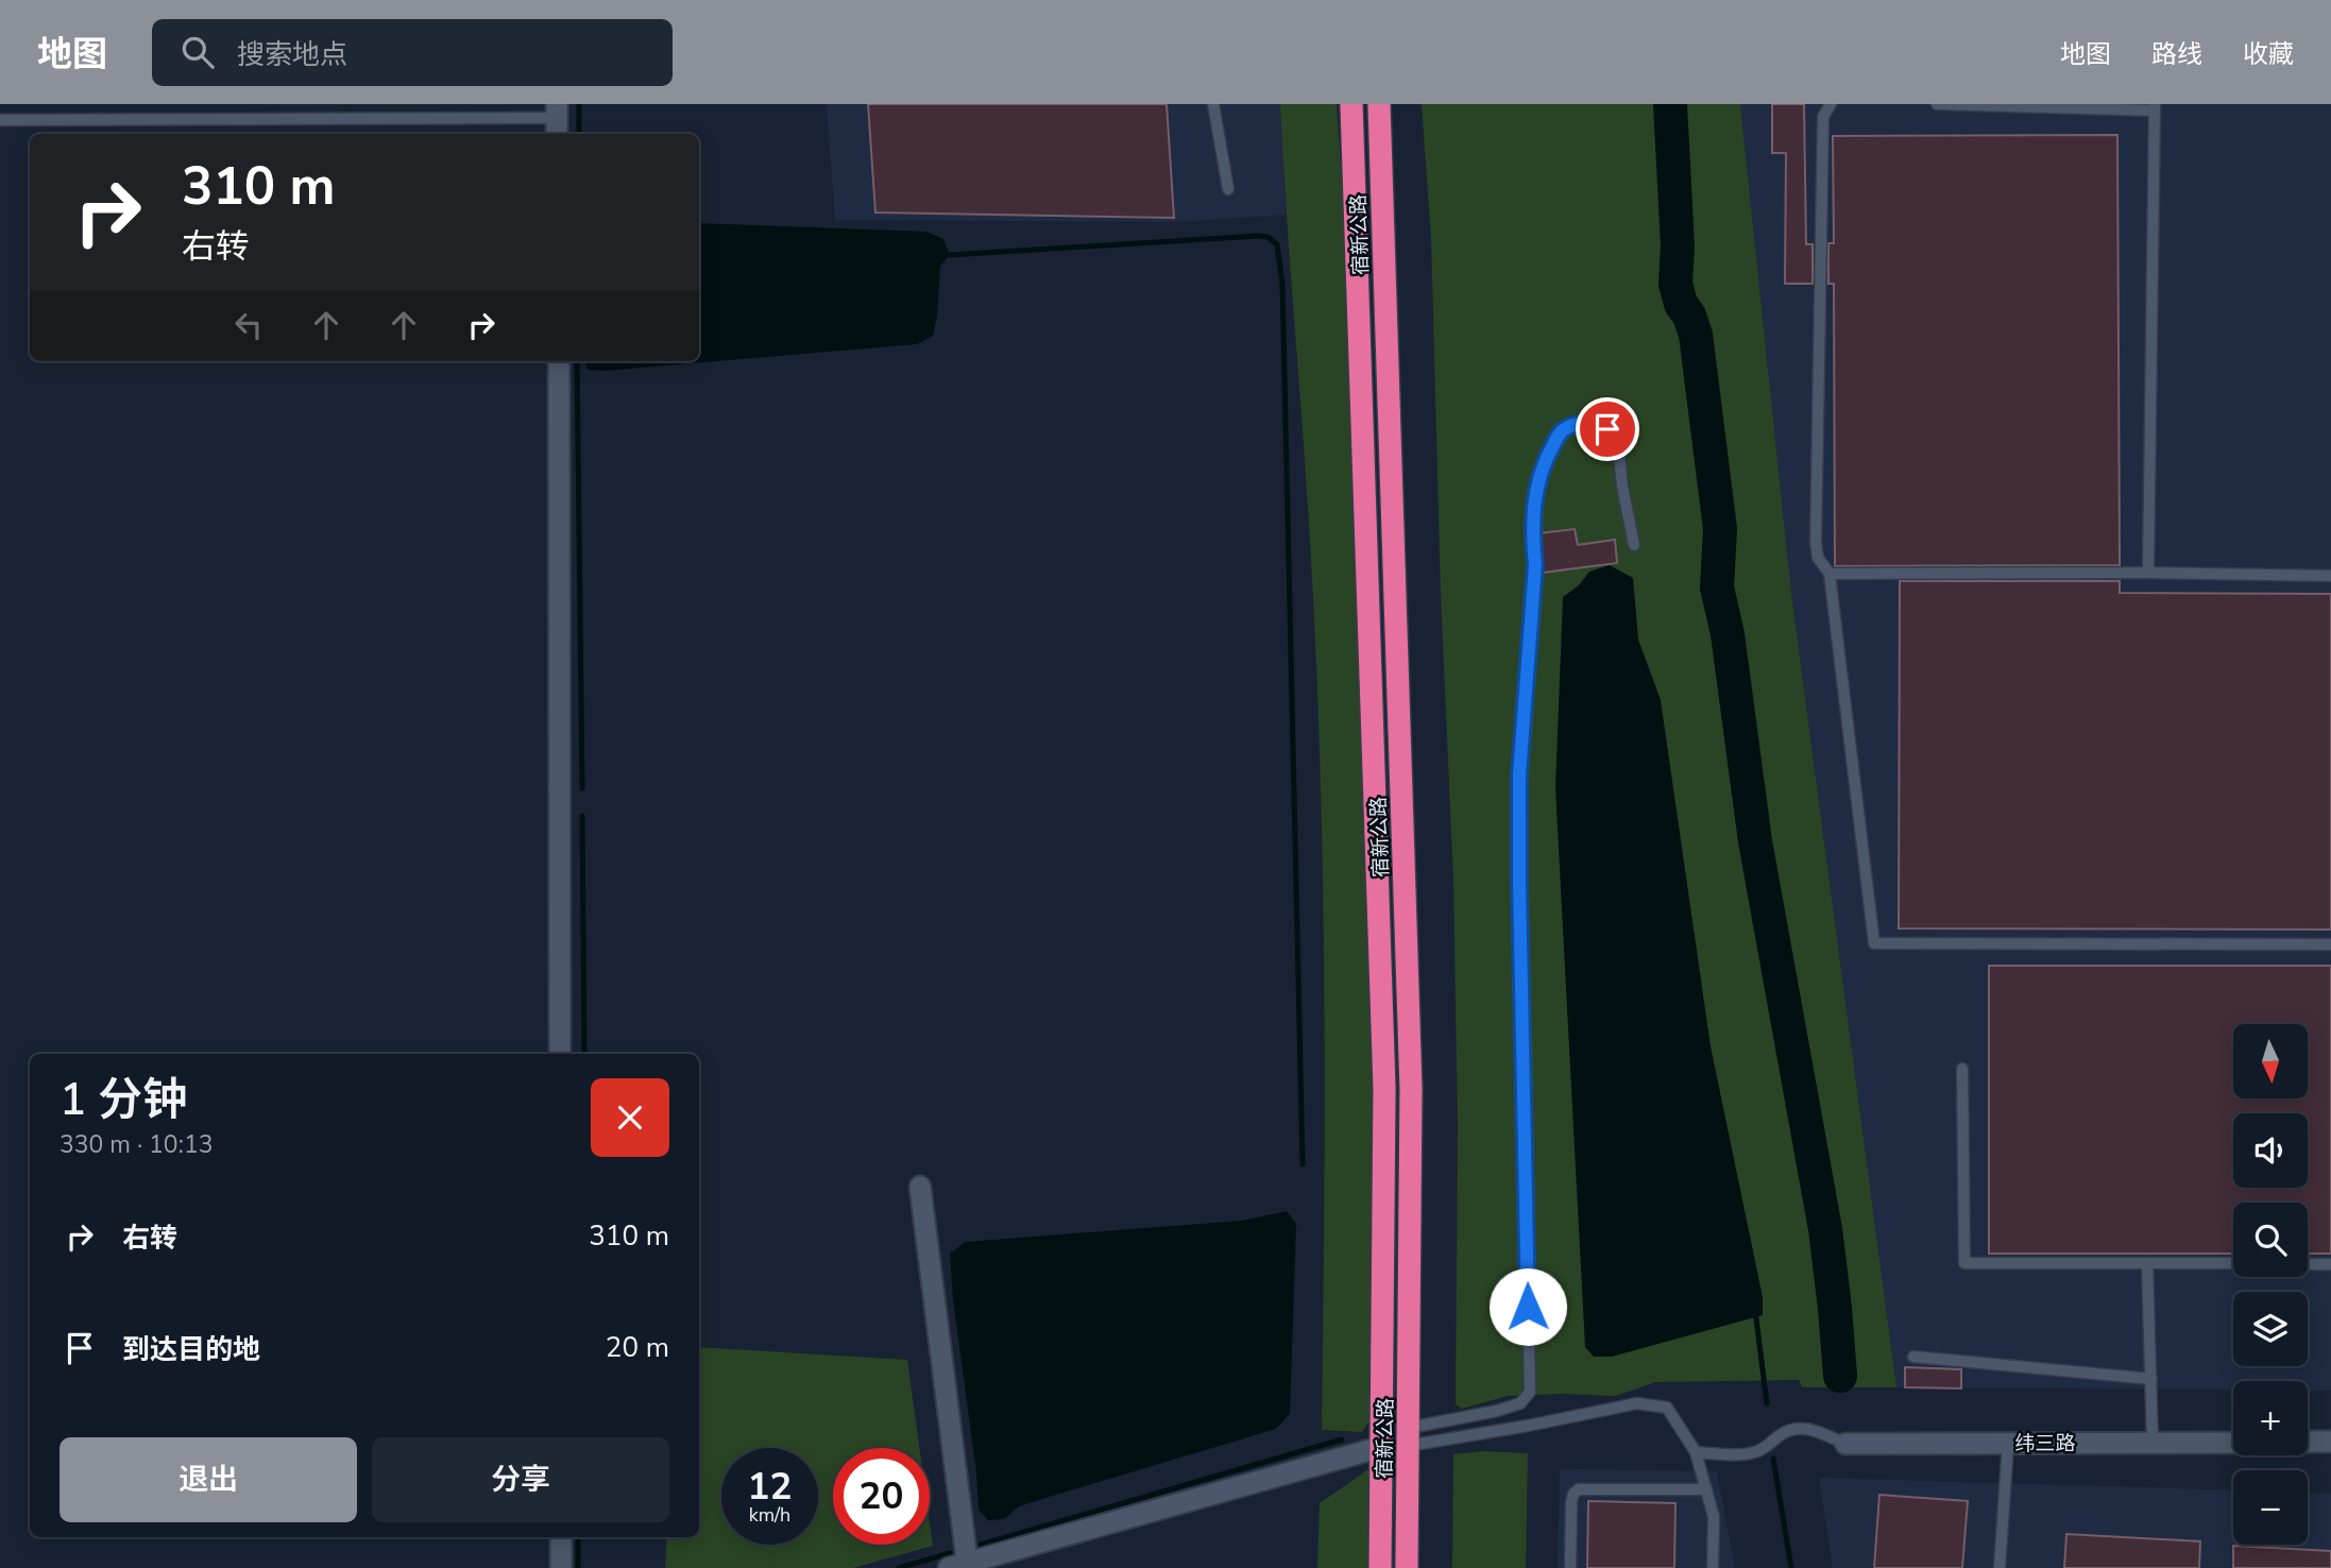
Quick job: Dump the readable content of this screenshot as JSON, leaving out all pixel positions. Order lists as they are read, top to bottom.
{
  "streets": {
    "highway": ["宿新公路"],
    "street": ["纬三路"]
  },
  "north": "bottom",
  "page": {
    "header": "地图",
    "search": "搜索地点",
    "nav": ["地图", "路线", "收藏"],
    "turn": ["310 m", "右转"],
    "map_buttons": ["+", "−"],
    "heading": ["1 分钟", "330 m · 10:13"],
    "list": [
      {
        "name": "右转",
        "value": "310 m"
      },
      {
        "name": "到达目的地",
        "value": "20 m"
      }
    ],
    "buttons": ["退出", "分享"],
    "speed": "12 km/h",
    "limit": "20"
  }
}
